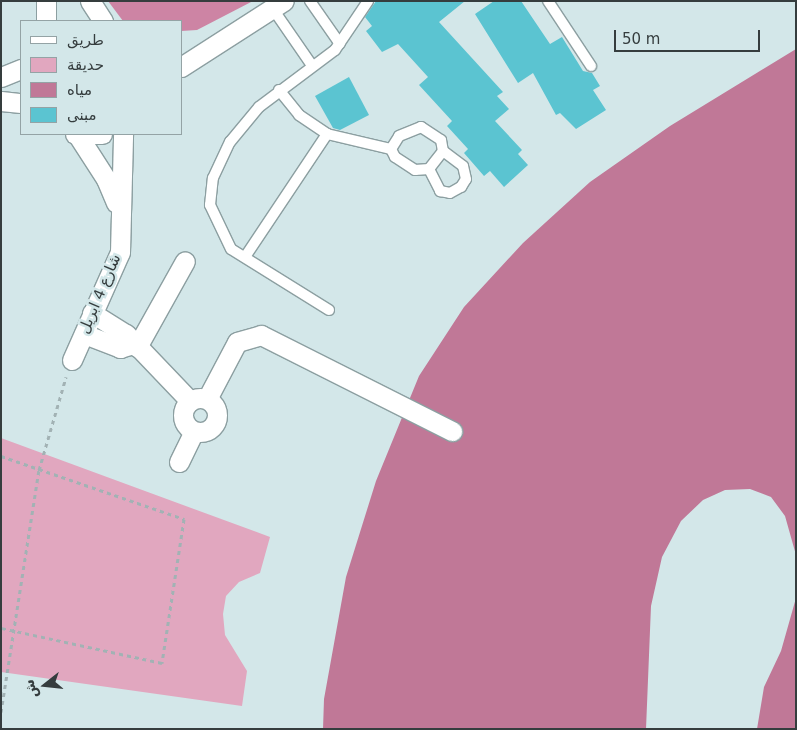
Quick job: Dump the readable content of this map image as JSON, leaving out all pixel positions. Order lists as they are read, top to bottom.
{
  "streets": {
    "street": ["شارع 4 ابريل"]
  },
  "legend": [
    "طريق",
    "حديقة",
    "مياه",
    "مبنى"
  ],
  "scale_bar": "50 m",
  "north": "left"
}
